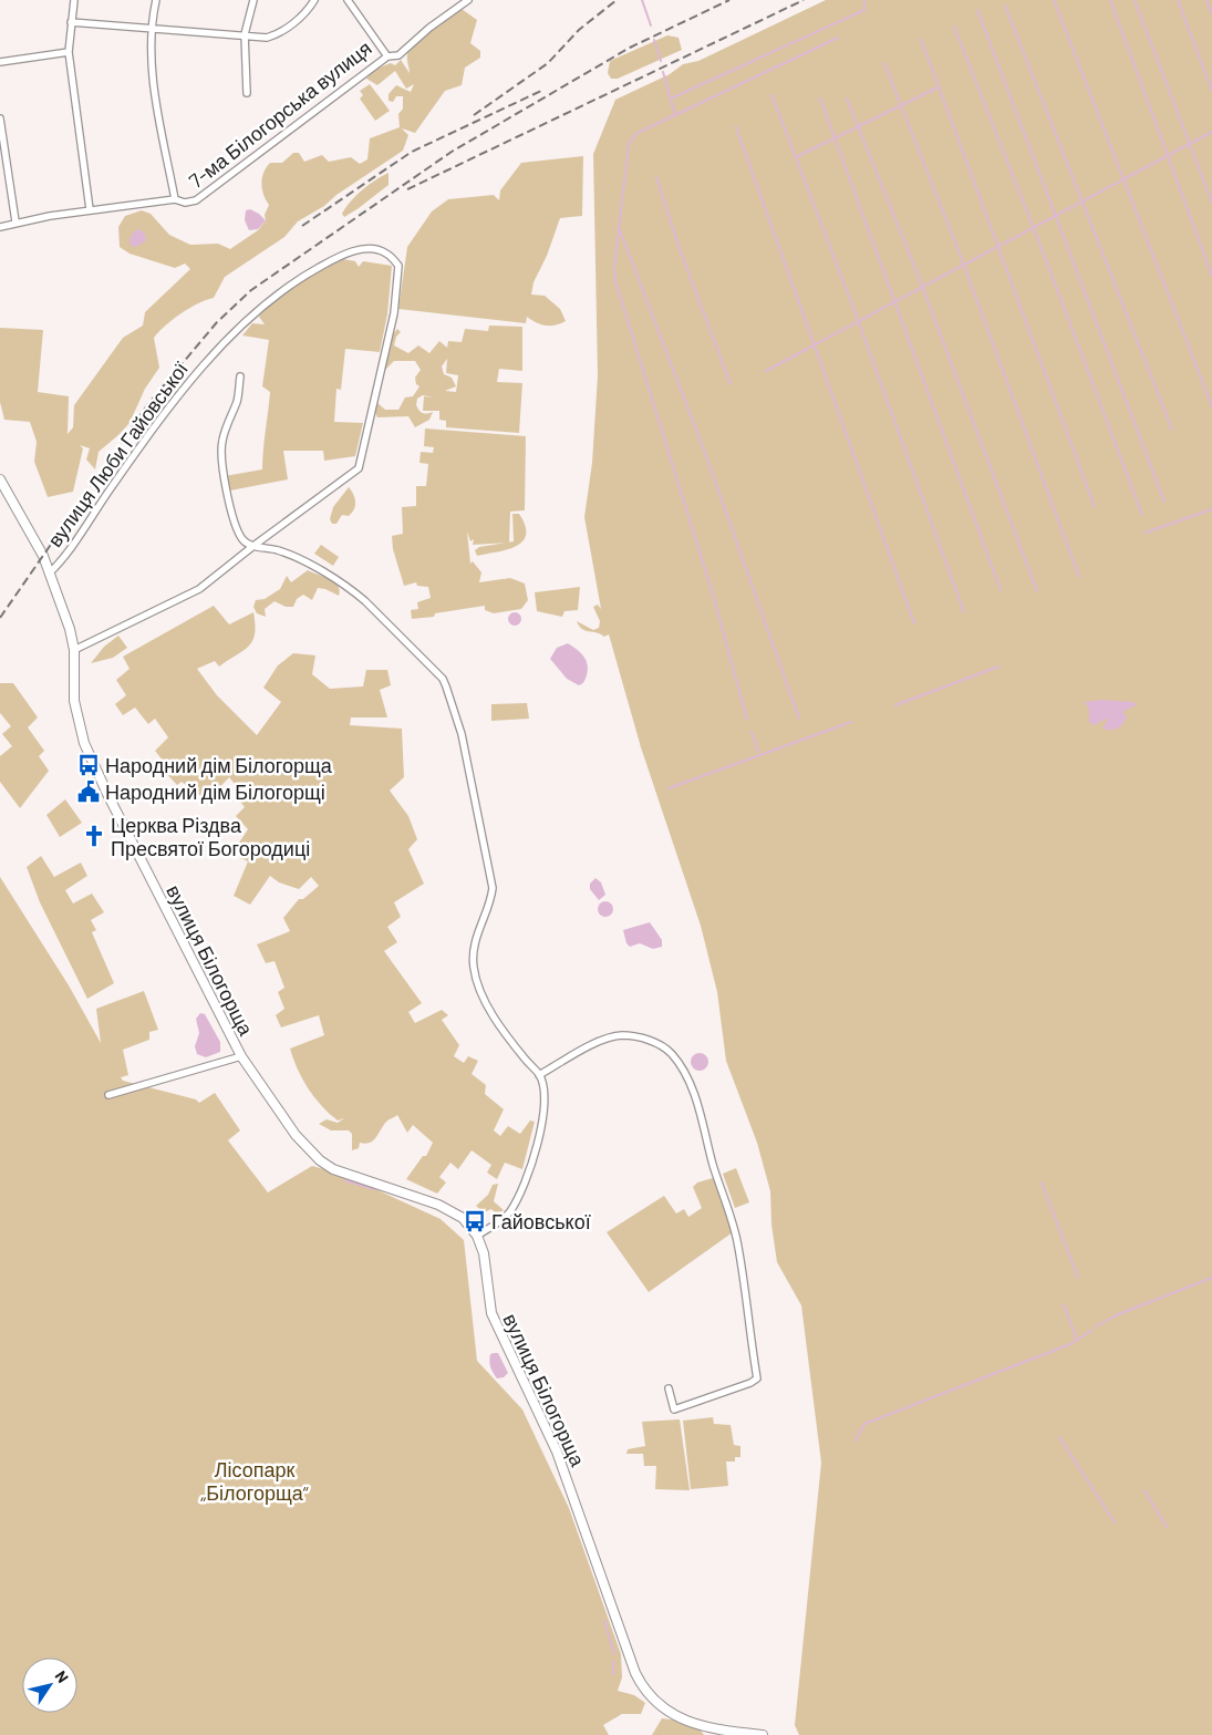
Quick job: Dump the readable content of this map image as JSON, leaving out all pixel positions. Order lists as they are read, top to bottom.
{
  "streets": {
    "street": ["7-ма Білогорська вулиця", "вулиця Люби Гайовської", "вулиця Білогорща"]
  },
  "crossings": [
    ["вулиця Люби Гайовської", "вулиця Білогорща"]
  ],
  "parks": ["Лісопарк „Білогорща“"],
  "places": {
    "bus stop": ["Народний дім Білогорща", "Гайовської"],
    "public building": ["Народний дім Білогорщі"],
    "church": ["Церква Різдва Пресвятої Богородиці"]
  },
  "north": "top right"
}
